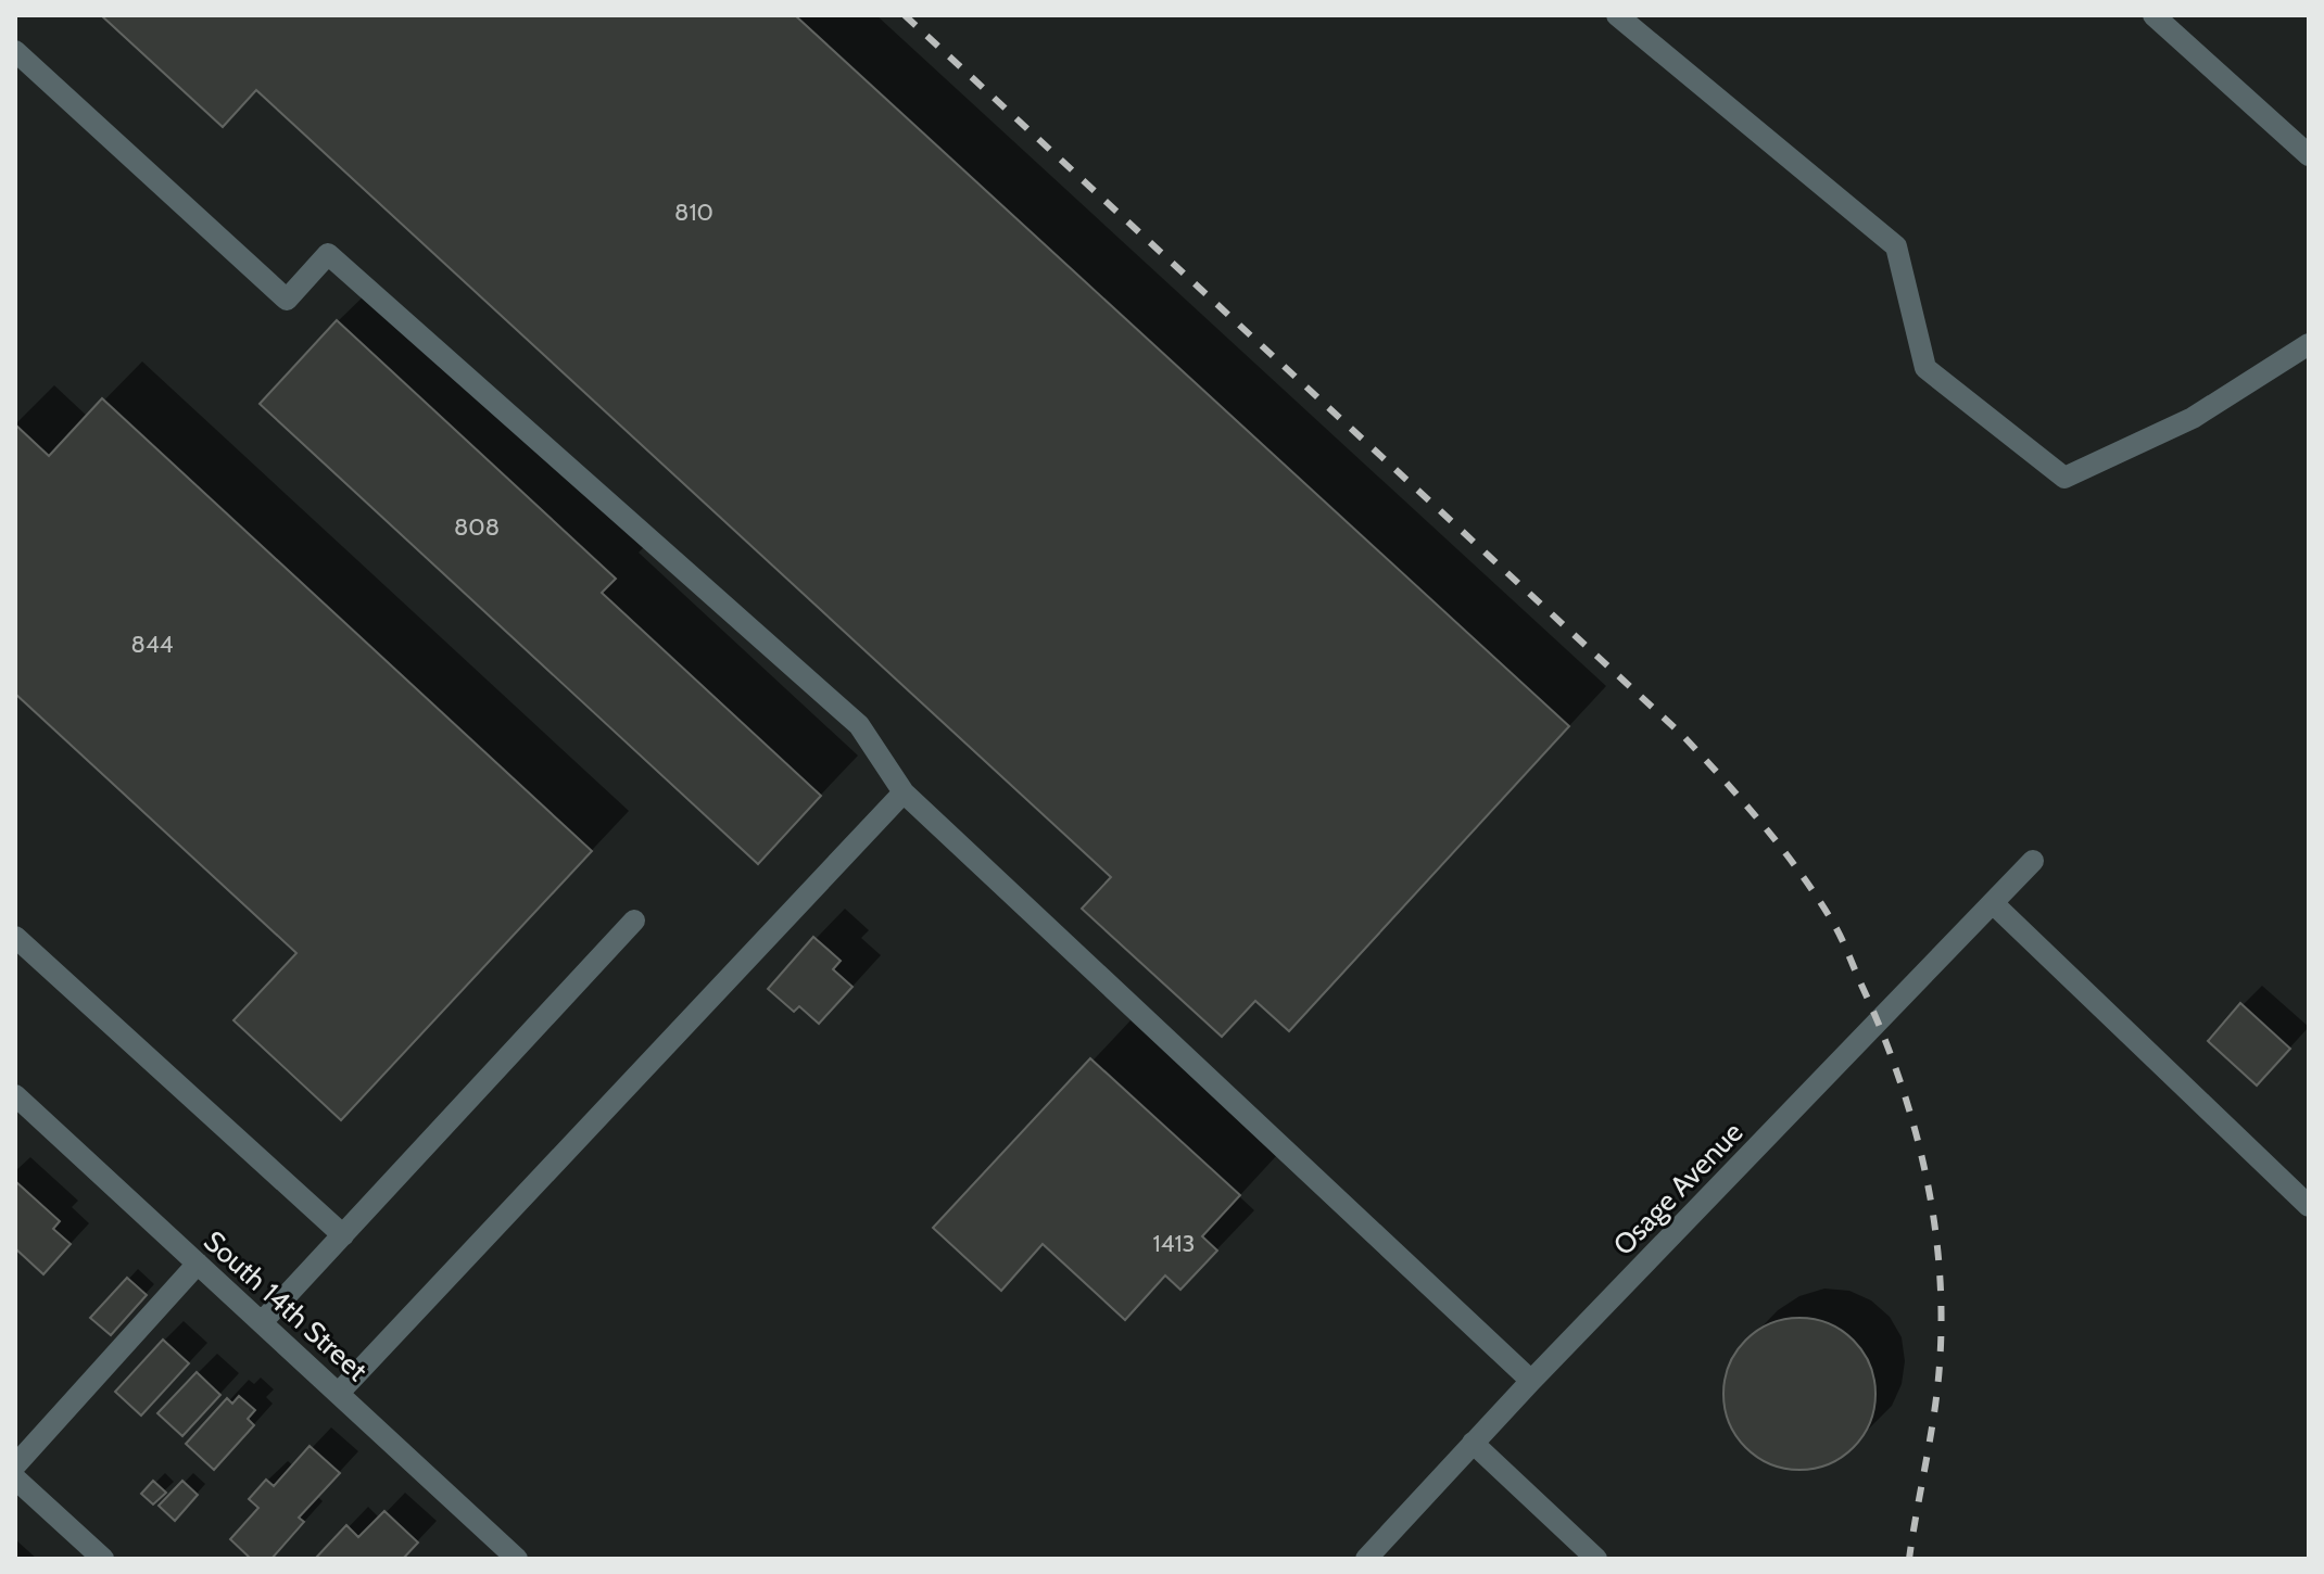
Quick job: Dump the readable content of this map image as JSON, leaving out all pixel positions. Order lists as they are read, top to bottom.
{
  "streets": {
    "street": ["Osage Avenue", "South 14th Street"]
  },
  "house_numbers": [
    "810",
    "808",
    "844",
    "1413"
  ]
}
